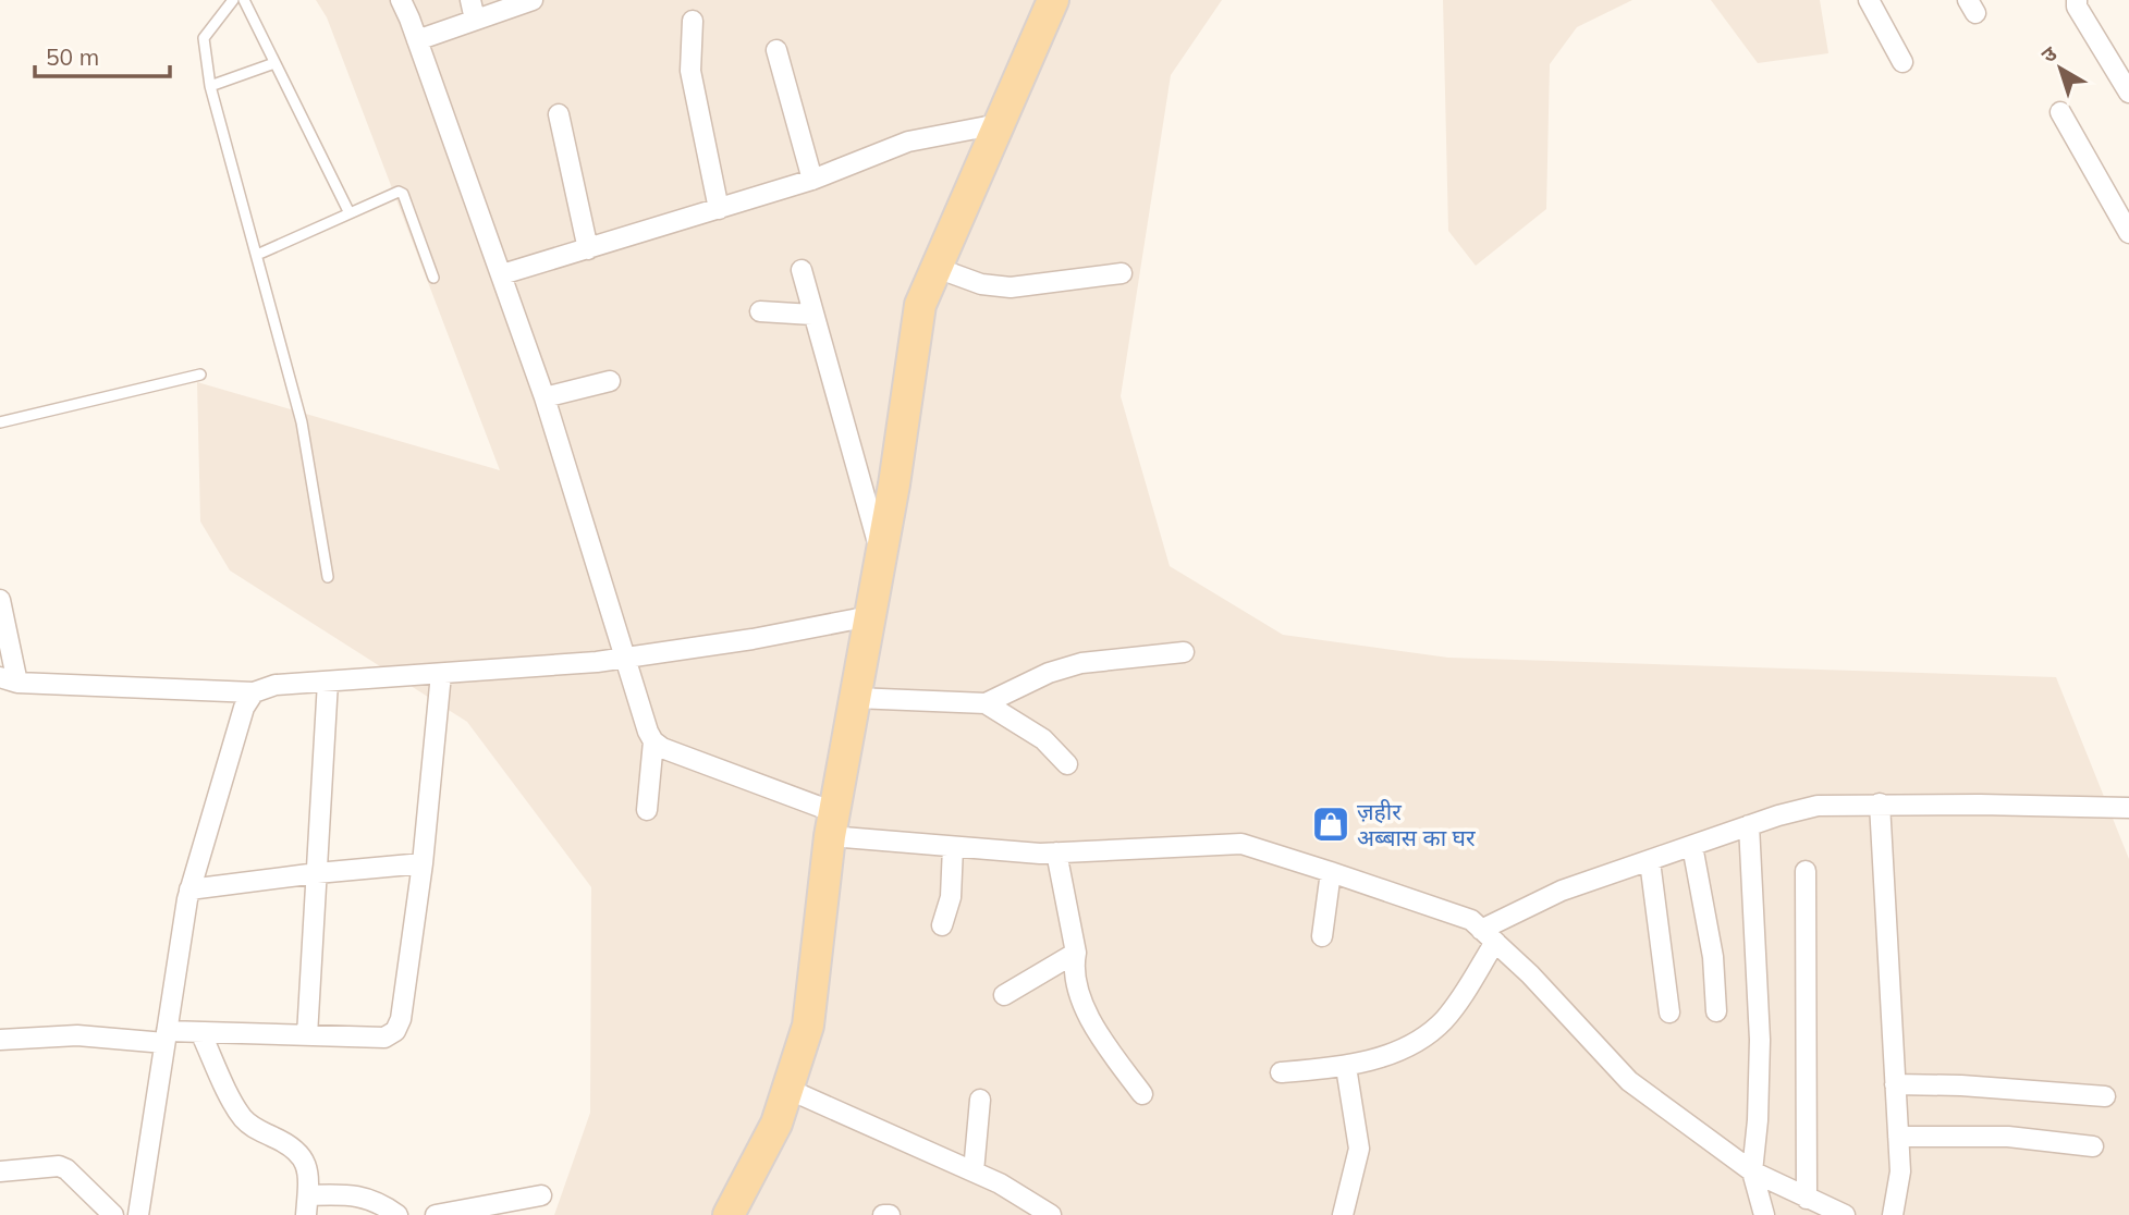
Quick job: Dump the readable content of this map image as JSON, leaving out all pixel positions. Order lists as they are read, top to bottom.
{
  "places": {
    "shop": ["ज़हीर अब्बास का घर"]
  },
  "scale_bar": "50 m",
  "north": "top left"
}
